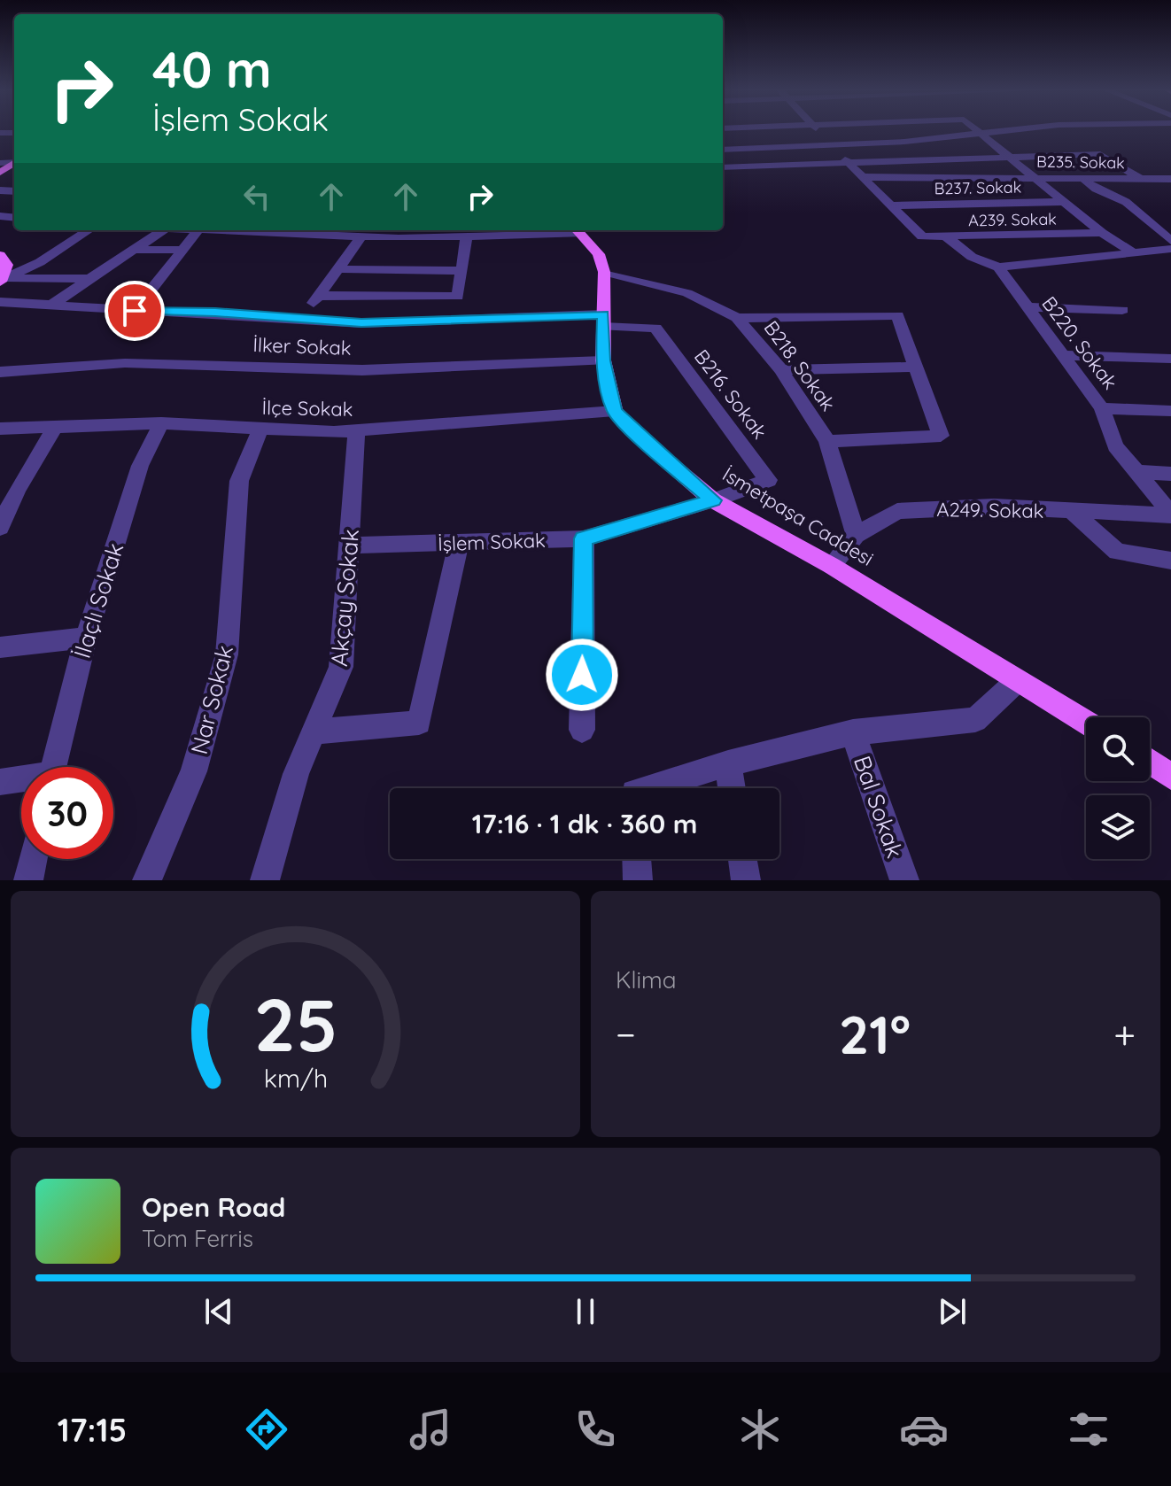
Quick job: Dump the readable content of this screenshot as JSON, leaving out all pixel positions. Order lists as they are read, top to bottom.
{
  "streets": {
    "main road": ["İsmetpaşa Caddesi"],
    "street": [
      "B235. Sokak",
      "B237. Sokak",
      "A239. Sokak",
      "B220. Sokak",
      "İlker Sokak",
      "B218. Sokak",
      "B216. Sokak",
      "İlçe Sokak",
      "A249. Sokak",
      "İşlem Sokak",
      "Akçay Sokak",
      "İlaçlı Sokak",
      "Nar Sokak",
      "Bal Sokak"
    ]
  },
  "crossings": [
    ["B237. Sokak", "A239. Sokak"],
    ["B220. Sokak", "A249. Sokak"],
    ["B218. Sokak", "A249. Sokak"],
    ["B216. Sokak", "İsmetpaşa Caddesi"],
    ["B216. Sokak", "İşlem Sokak"],
    ["İlçe Sokak", "İsmetpaşa Caddesi"],
    ["İlçe Sokak", "Akçay Sokak"],
    ["İlçe Sokak", "İlaçlı Sokak"],
    ["İlçe Sokak", "Nar Sokak"],
    ["A249. Sokak", "İsmetpaşa Caddesi"],
    ["İsmetpaşa Caddesi", "İşlem Sokak"],
    ["İşlem Sokak", "Akçay Sokak"]
  ],
  "page": {
    "turn": ["40 m", "İşlem Sokak"],
    "limit": "30",
    "trip": "17:16 · 1 dk · 360 m",
    "tile": "Klima",
    "heat": ["−", "21°", "+"],
    "song": ["Open Road", "Tom Ferris"],
    "tabs": "17:15",
    "gauge": ["25", "km/h"]
  }
}
